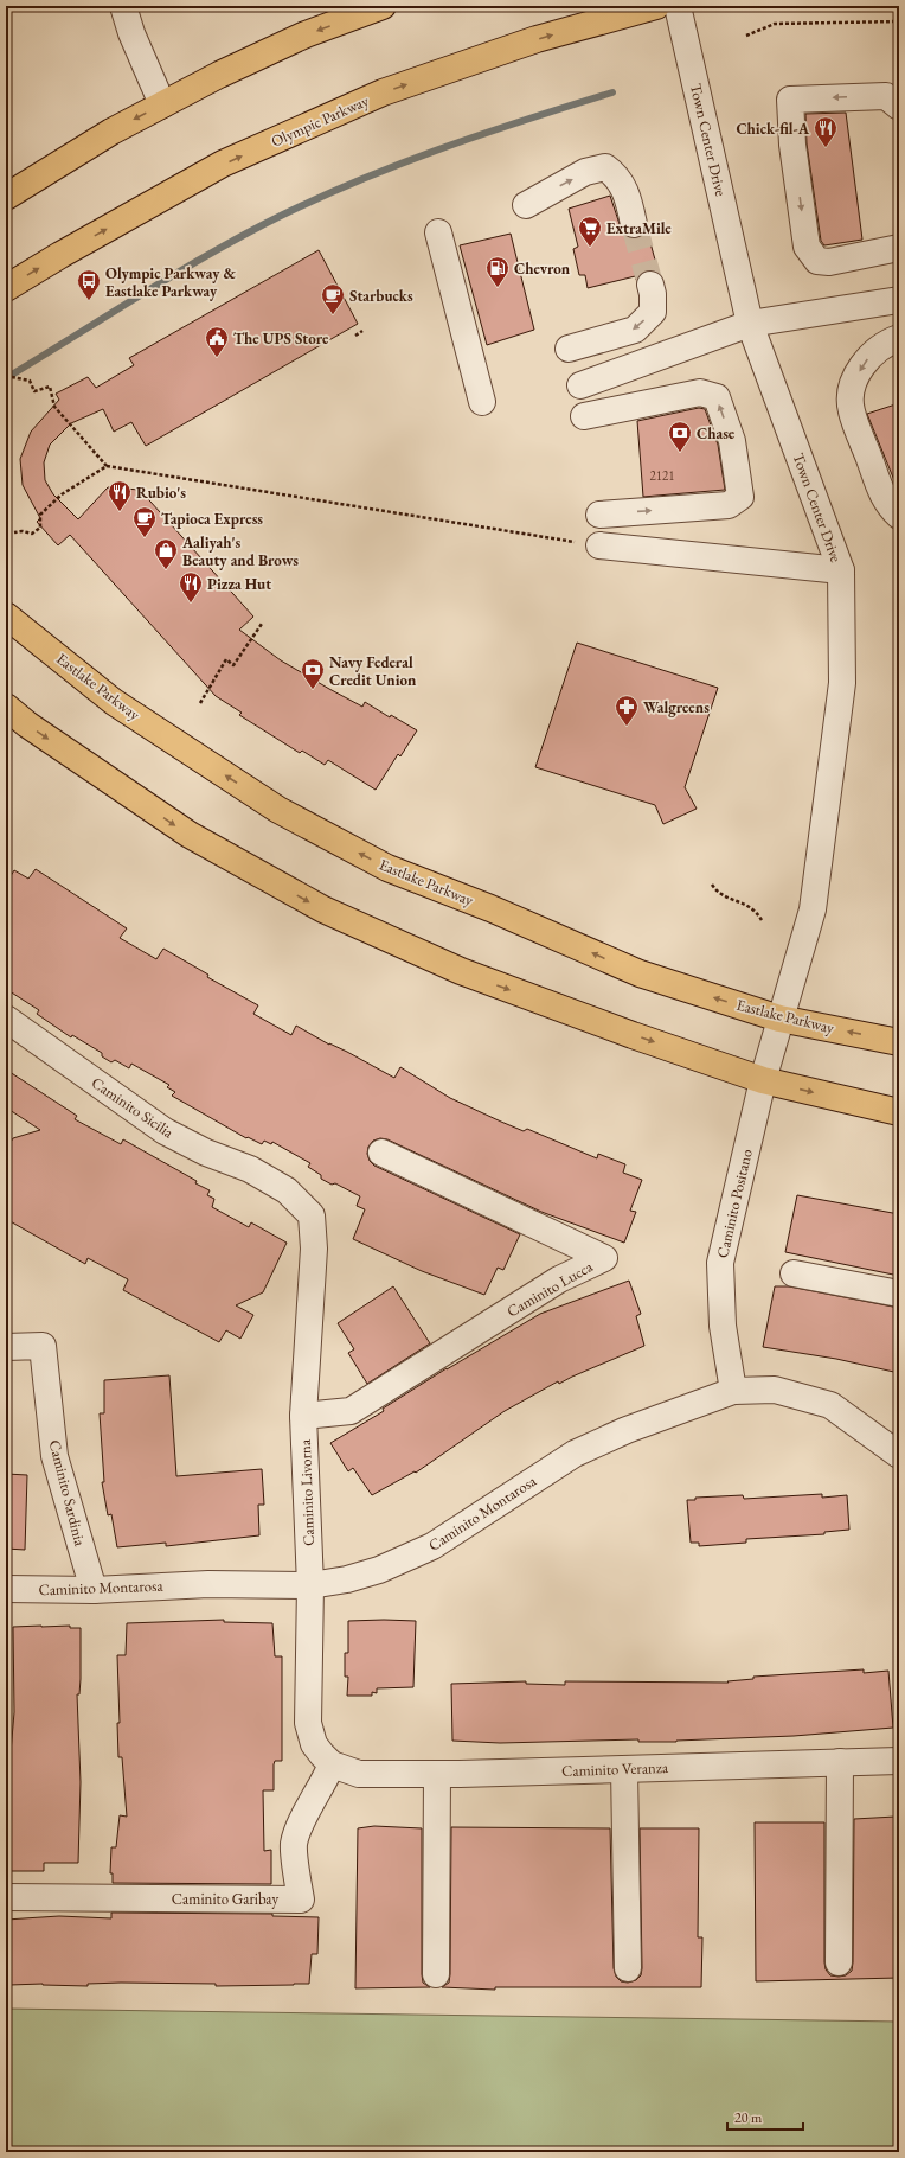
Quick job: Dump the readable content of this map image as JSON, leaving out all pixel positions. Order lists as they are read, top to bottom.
{
  "streets": {
    "main road": ["Olympic Parkway", "Eastlake Parkway"],
    "street": [
      "Town Center Drive",
      "Caminito Sicilia",
      "Caminito Positano",
      "Caminito Lucca",
      "Caminito Sardinia",
      "Caminito Livorna",
      "Caminito Montarosa",
      "Caminito Veranza",
      "Caminito Garibay"
    ]
  },
  "crossings": [
    ["Town Center Drive", "Eastlake Parkway"],
    ["Town Center Drive", "Caminito Positano"],
    ["Eastlake Parkway", "Caminito Positano"],
    ["Caminito Sicilia", "Caminito Livorna"],
    ["Caminito Positano", "Caminito Montarosa"],
    ["Caminito Lucca", "Caminito Livorna"],
    ["Caminito Sardinia", "Caminito Montarosa"],
    ["Caminito Livorna", "Caminito Montarosa"],
    ["Caminito Livorna", "Caminito Veranza"],
    ["Caminito Livorna", "Caminito Garibay"],
    ["Caminito Veranza", "Caminito Garibay"]
  ],
  "places": {
    "restaurant": ["Chick-fil-A", "Rubio's", "Pizza Hut"],
    "supermarket": ["ExtraMile"],
    "fuel station": ["Chevron"],
    "bus stop": ["Olympic Parkway & Eastlake Parkway"],
    "cafe": ["Starbucks", "Tapioca Express"],
    "public building": ["The UPS Store"],
    "bank": ["Chase", "Navy Federal Credit Union"],
    "shop": ["Aaliyah's Beauty and Brows"],
    "pharmacy": ["Walgreens"]
  },
  "house_numbers": ["2121"],
  "scale_bar": "20 m"
}
